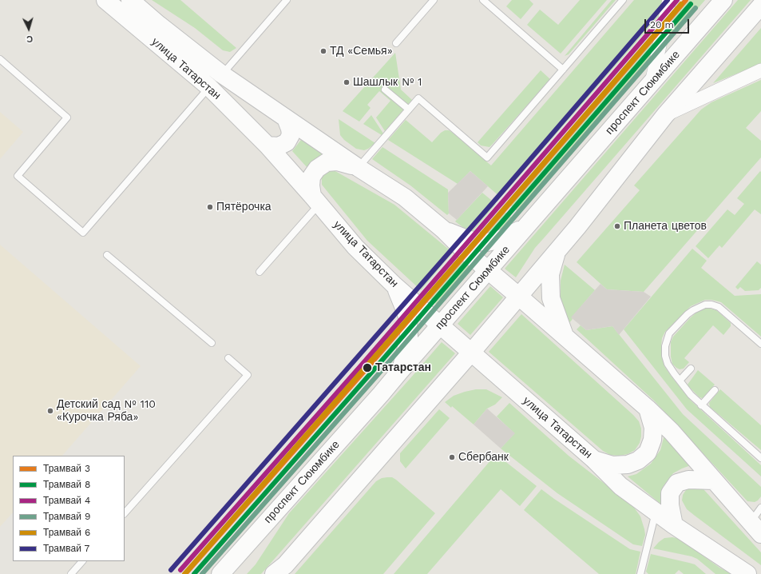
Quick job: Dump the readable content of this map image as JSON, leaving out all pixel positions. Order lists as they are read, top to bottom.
{
  "streets": {
    "street": ["улица Татарстан", "проспект Сююмбике"]
  },
  "crossings": [
    ["улица Татарстан", "проспект Сююмбике"]
  ],
  "places": [
    "ТД «Семья»",
    "Шашлык № 1",
    "Пятёрочка",
    "Планета цветов",
    "Татарстан",
    "Детский сад № 110 «Курочка Ряба»",
    "Сбербанк"
  ],
  "lines": [
    "tram line 3",
    "tram line 4",
    "tram line 7",
    "tram line 8",
    "tram line 6",
    "tram line 9"
  ],
  "legend": [
    "Трамвай 3",
    "Трамвай 8",
    "Трамвай 4",
    "Трамвай 9",
    "Трамвай 6",
    "Трамвай 7"
  ],
  "scale_bar": "20 m",
  "north": "bottom"
}
